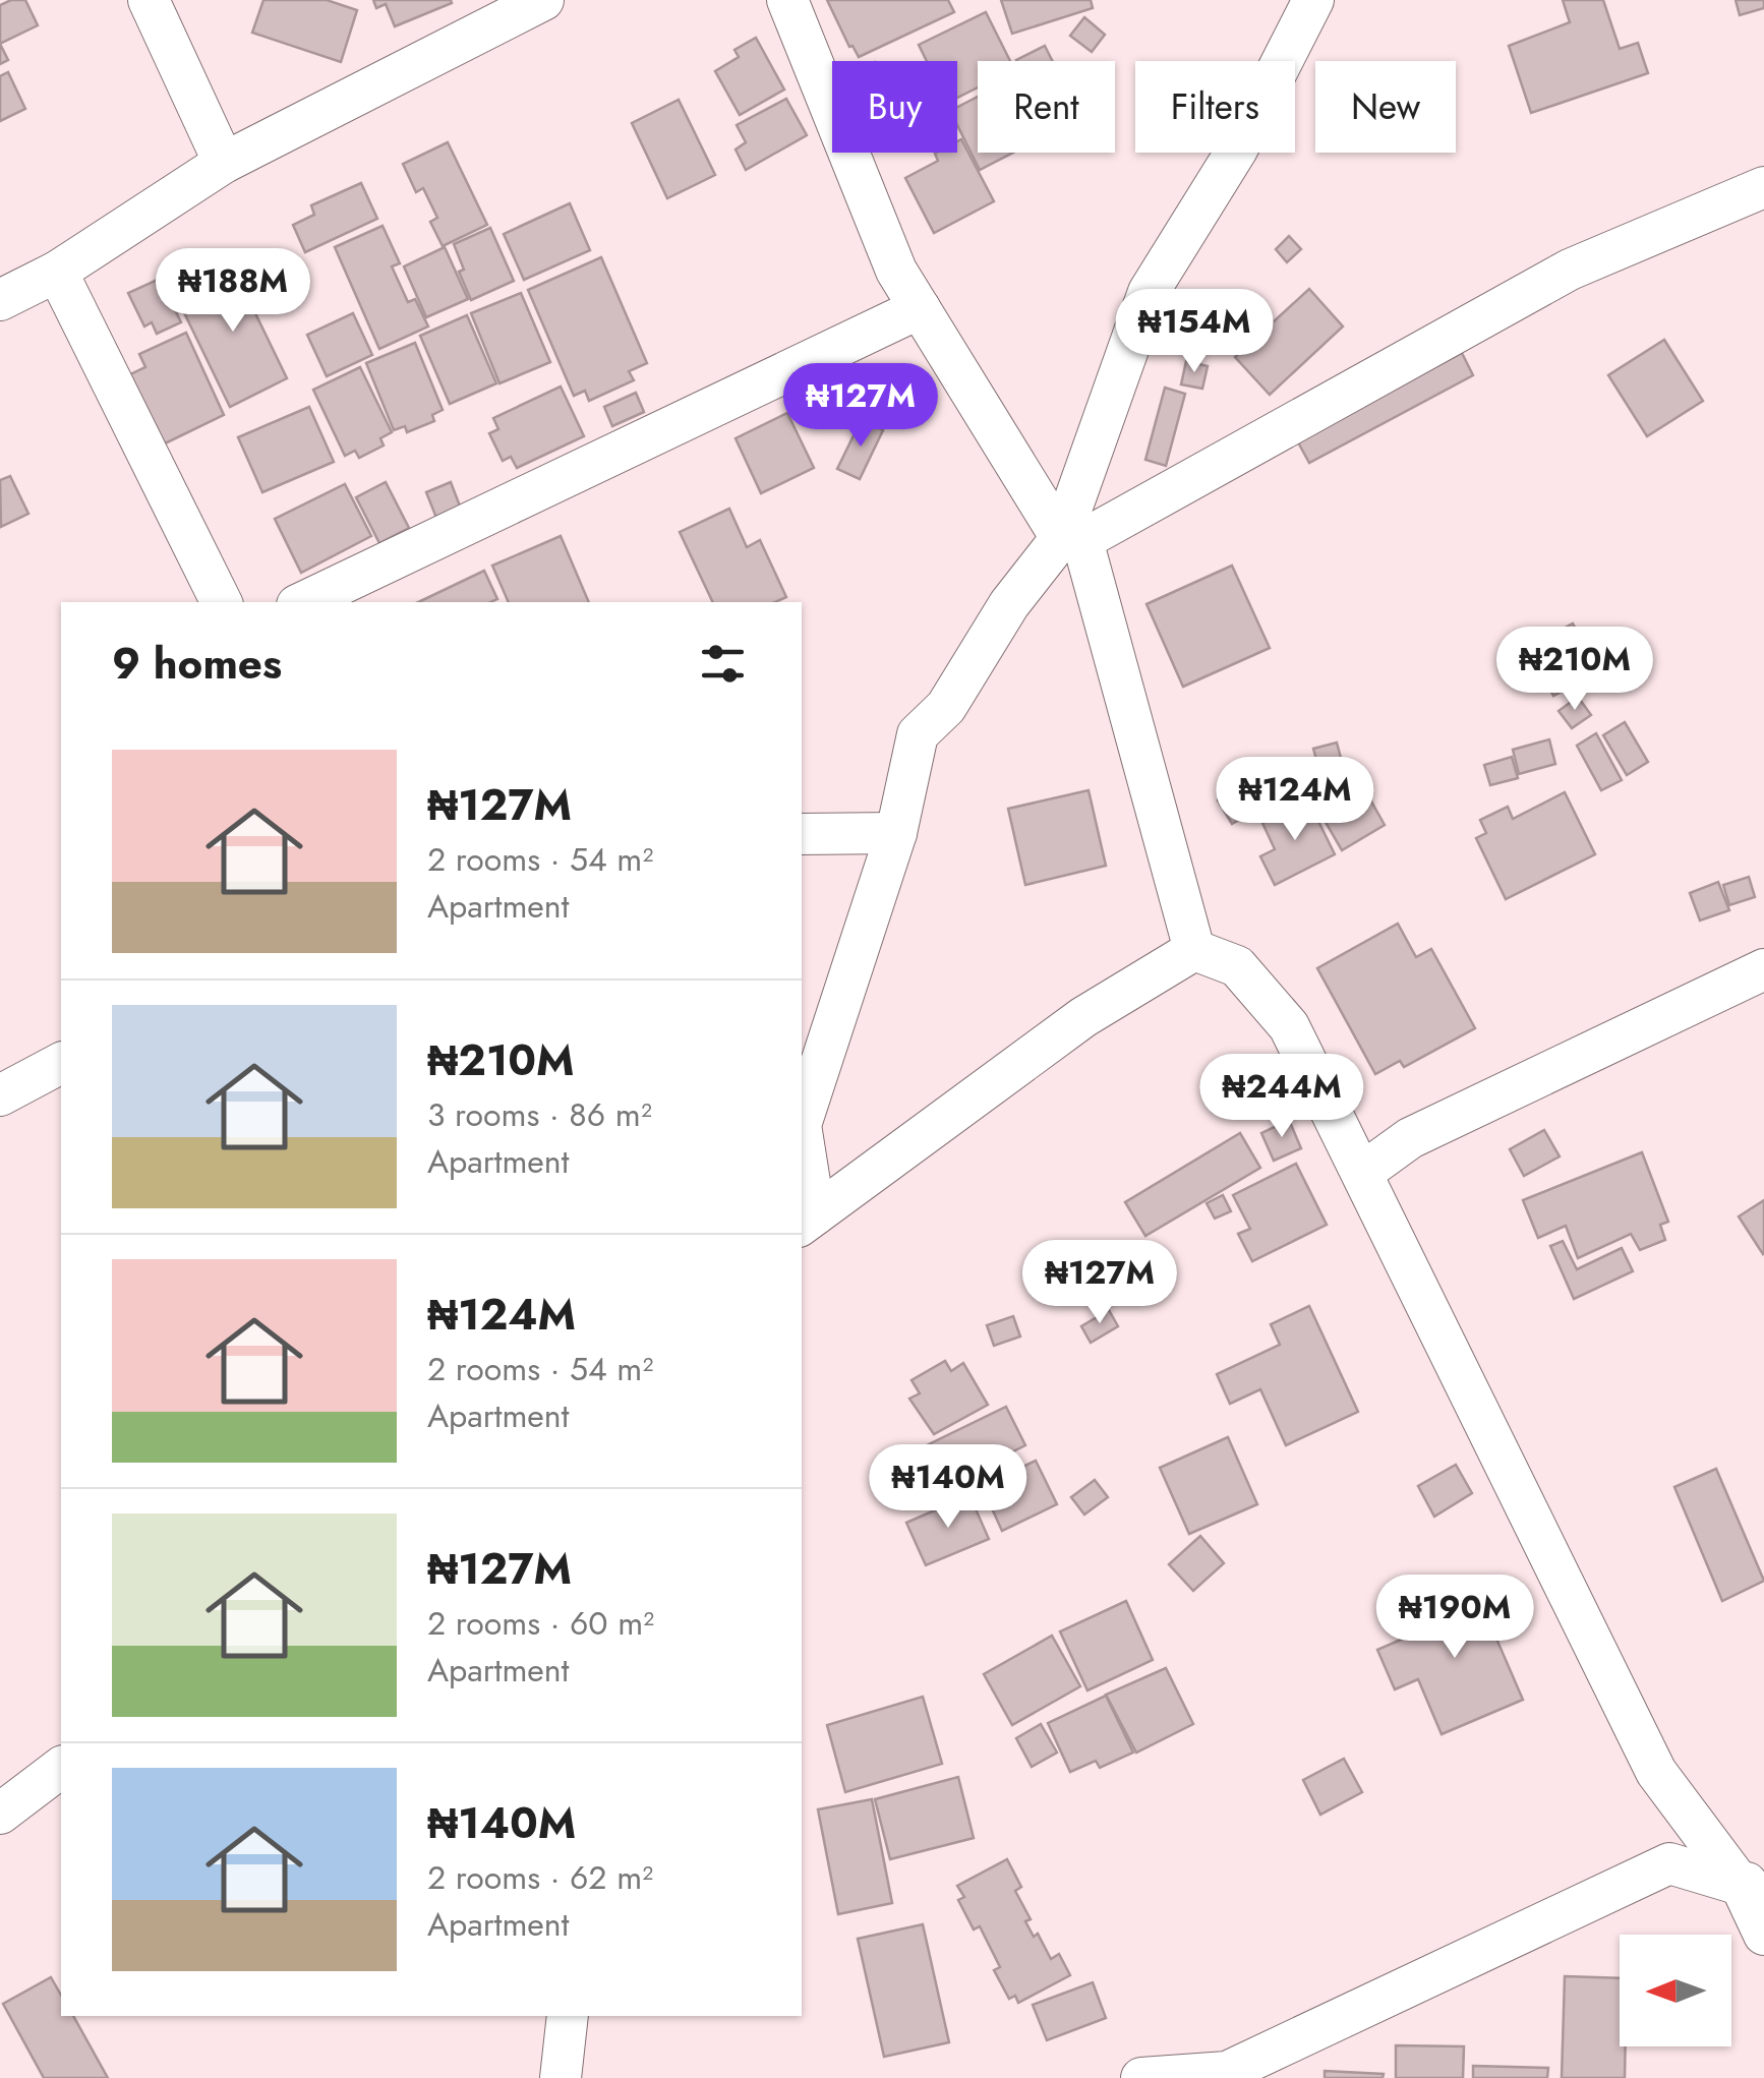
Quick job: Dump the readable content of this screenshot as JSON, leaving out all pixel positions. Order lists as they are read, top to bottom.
{
  "north": "left",
  "page": {
    "chip": [
      "Buy",
      "Rent",
      "Filters",
      "New"
    ],
    "price": [
      "₦188M",
      "₦154M",
      "₦127M",
      "₦210M",
      "₦124M",
      "₦244M",
      "₦127M",
      "₦140M",
      "₦190M"
    ],
    "heading": "9 homes",
    "list": [
      {
        "name": "₦127M",
        "note": "2 rooms · 54 m² · Apartment"
      },
      {
        "name": "₦210M",
        "note": "3 rooms · 86 m² · Apartment"
      },
      {
        "name": "₦124M",
        "note": "2 rooms · 54 m² · Apartment"
      },
      {
        "name": "₦127M",
        "note": "2 rooms · 60 m² · Apartment"
      },
      {
        "name": "₦140M",
        "note": "2 rooms · 62 m² · Apartment"
      }
    ]
  }
}
